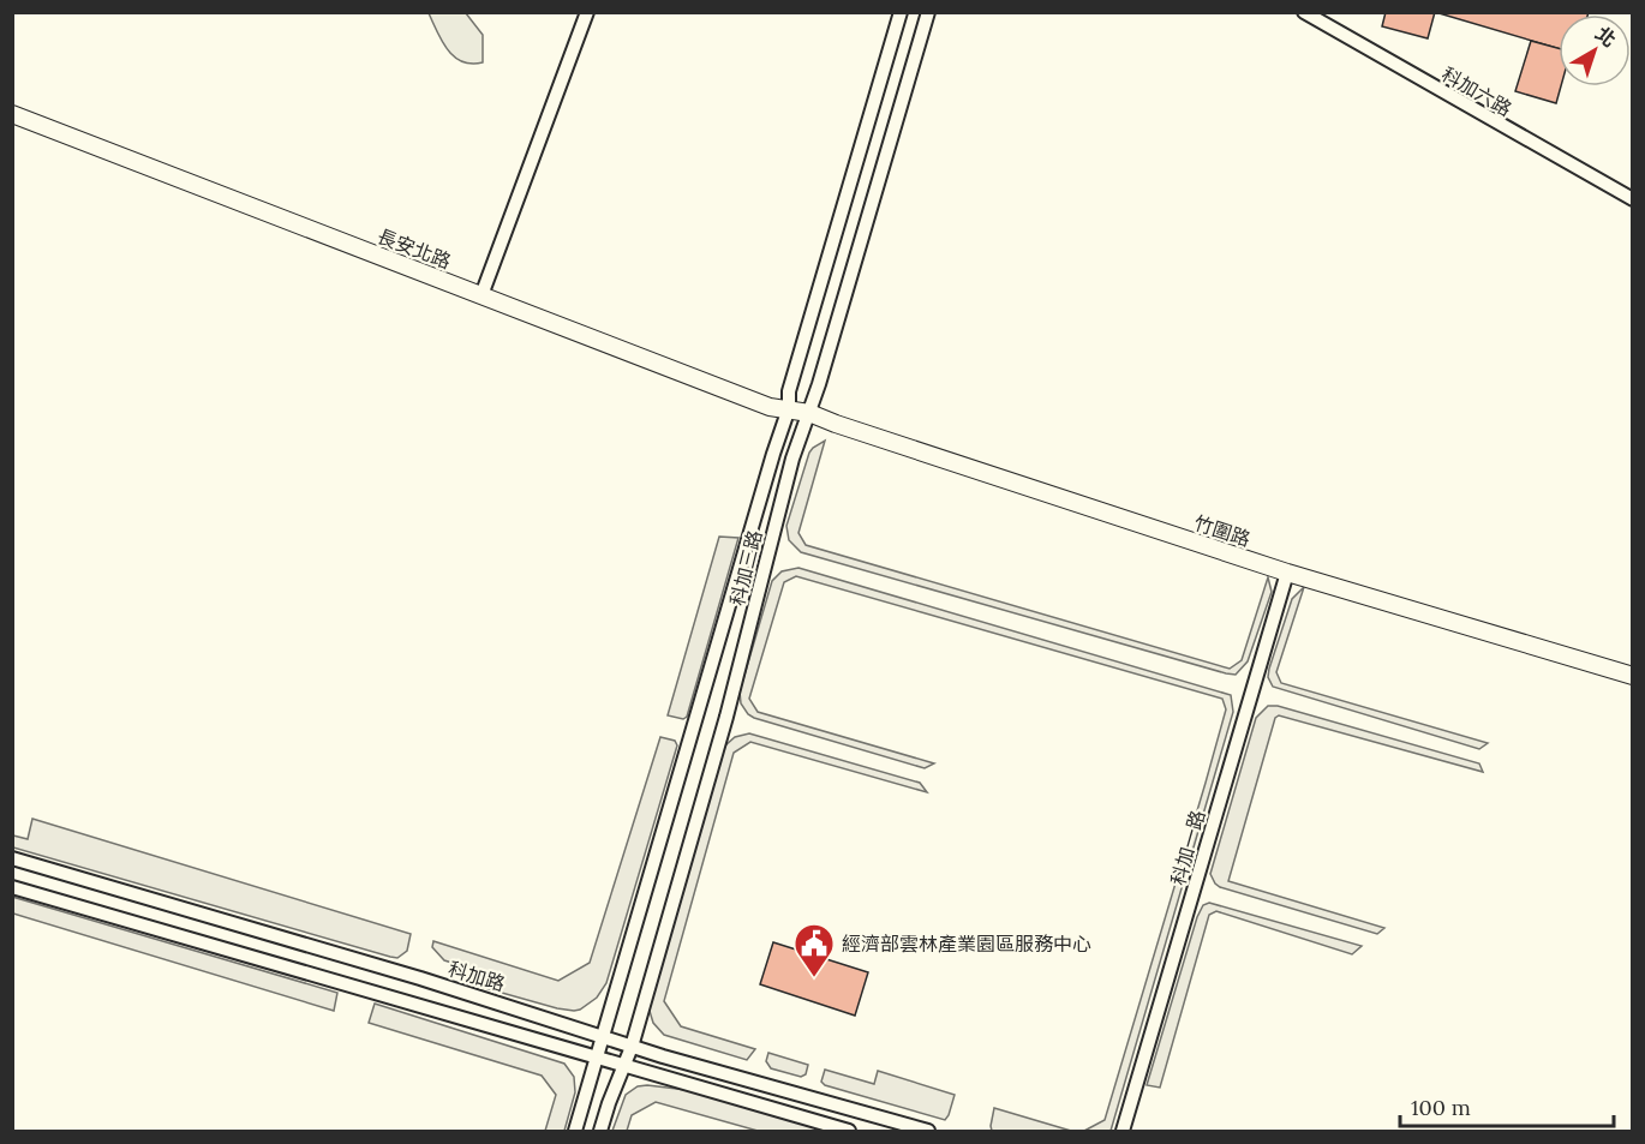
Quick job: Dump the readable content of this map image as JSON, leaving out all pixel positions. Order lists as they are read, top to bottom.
{
  "streets": {
    "street": [
      "科加六路",
      "長安北路",
      "竹圍路",
      "科加三路",
      "科加一路",
      "科加路"
    ]
  },
  "crossings": [
    ["長安北路", "竹圍路"],
    ["長安北路", "科加三路"],
    ["竹圍路", "科加三路"],
    ["竹圍路", "科加一路"],
    ["科加三路", "科加路"]
  ],
  "places": {
    "public building": ["經濟部雲林產業園區服務中心"]
  },
  "scale_bar": "100 m",
  "north": "top right"
}
